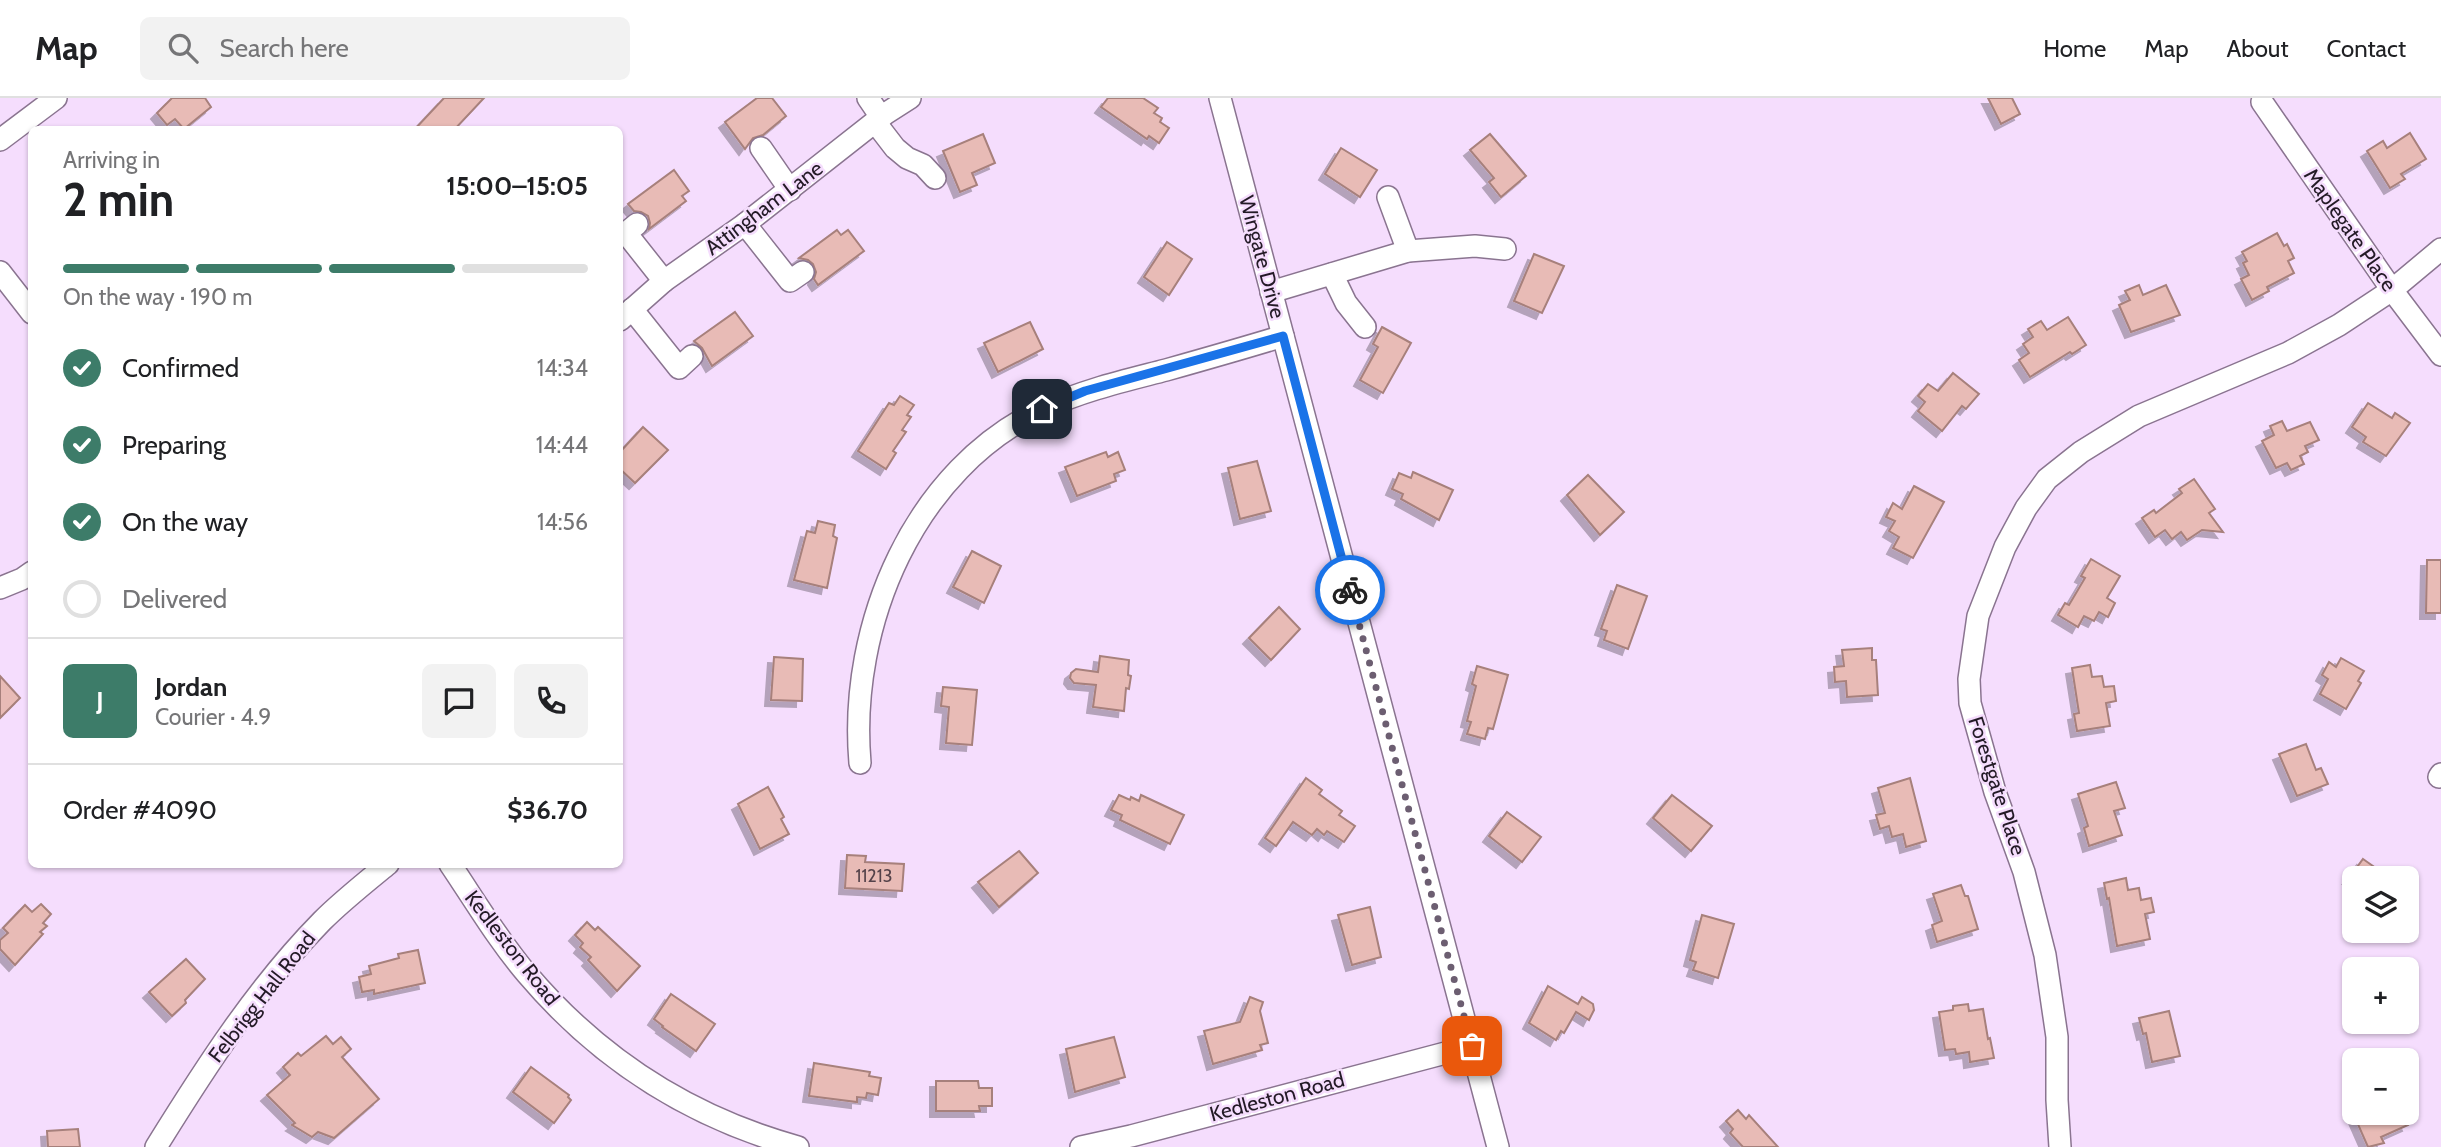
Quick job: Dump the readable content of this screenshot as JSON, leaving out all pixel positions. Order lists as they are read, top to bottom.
{
  "streets": {
    "street": [
      "Attingham Lane",
      "Maplegate Place",
      "Wingate Drive",
      "Forestgate Place",
      "Kedleston Road",
      "Felbrigg Hall Road"
    ]
  },
  "crossings": [
    ["Maplegate Place", "Forestgate Place"],
    ["Wingate Drive", "Kedleston Road"]
  ],
  "house_numbers": ["11213"],
  "page": {
    "header": "Map",
    "search": "Search here",
    "nav": [
      "Home",
      "Map",
      "About",
      "Contact"
    ],
    "heading": ["2 min", "Arriving in", "15:00–15:05"],
    "panel": [
      "Jordan",
      "Courier · 4.9",
      "Order #4090",
      "$36.70"
    ],
    "bar": "On the way · 190 m",
    "list": [
      ["Confirmed", "14:34"],
      ["Preparing", "14:44"],
      ["On the way", "14:56"],
      "Delivered"
    ],
    "round": "J",
    "map_buttons": ["+", "−"]
  }
}
